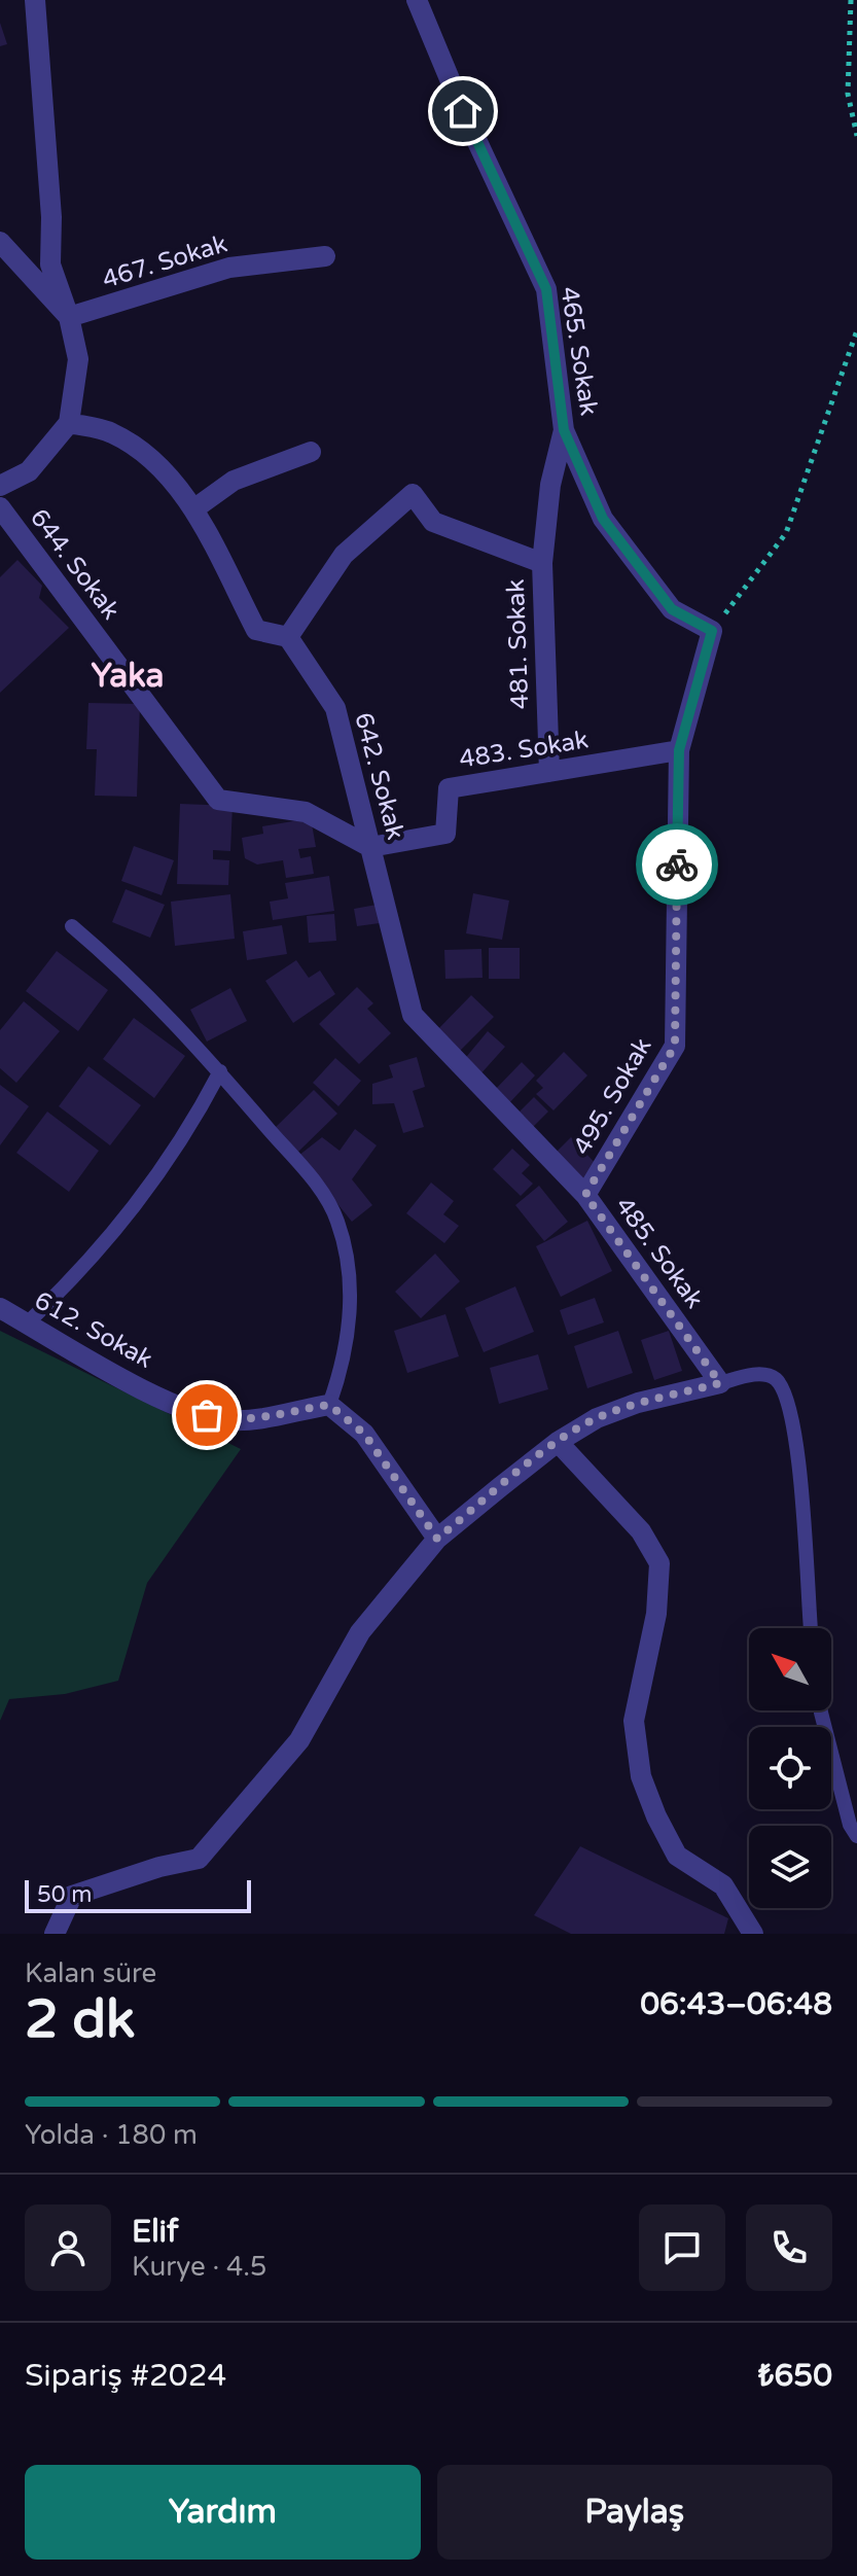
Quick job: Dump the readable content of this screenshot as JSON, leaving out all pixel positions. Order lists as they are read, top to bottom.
{
  "streets": {
    "street": [
      "467. Sokak",
      "465. Sokak",
      "644. Sokak",
      "481. Sokak",
      "483. Sokak",
      "642. Sokak",
      "495. Sokak",
      "485. Sokak",
      "612. Sokak"
    ]
  },
  "crossings": [
    ["465. Sokak", "481. Sokak"],
    ["465. Sokak", "495. Sokak"],
    ["644. Sokak", "483. Sokak"],
    ["644. Sokak", "642. Sokak"],
    ["481. Sokak", "483. Sokak"],
    ["481. Sokak", "642. Sokak"],
    ["483. Sokak", "642. Sokak"],
    ["483. Sokak", "495. Sokak"],
    ["642. Sokak", "485. Sokak"],
    ["495. Sokak", "485. Sokak"]
  ],
  "districts": ["Yaka"],
  "scale_bar": "50 m",
  "north": "top left",
  "page": {
    "scale": "50 m",
    "heading": ["2 dk", "Kalan süre", "06:43–06:48"],
    "panel": [
      "Elif",
      "Kurye · 4.5",
      "Sipariş #2024",
      "₺650"
    ],
    "bar": "Yolda · 180 m",
    "buttons": ["Yardım", "Paylaş"]
  }
}
